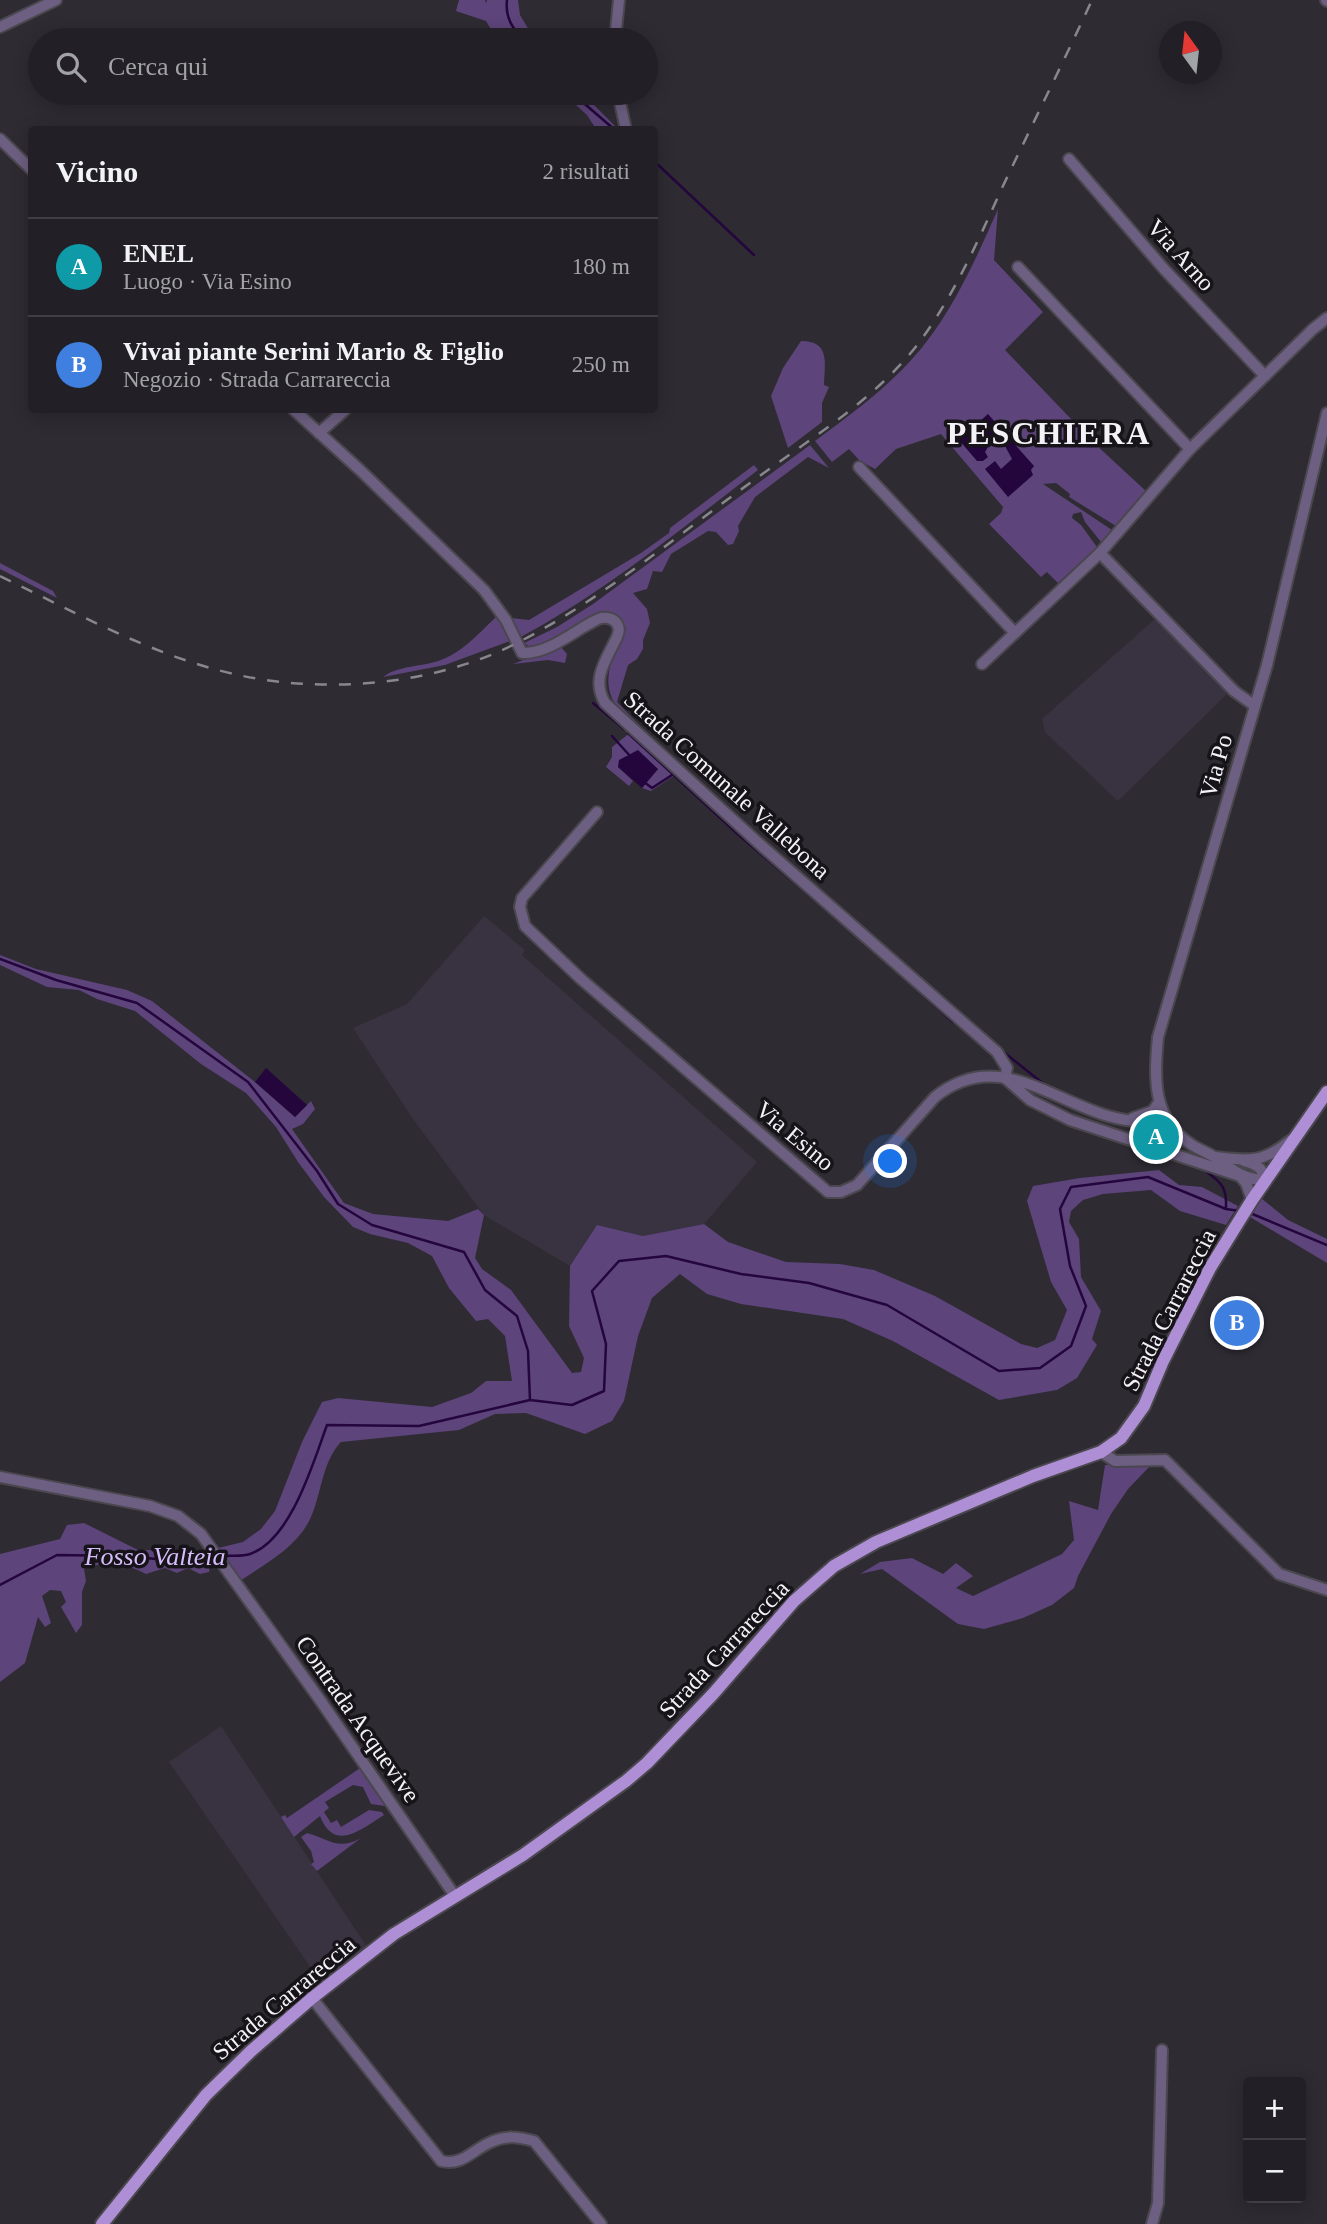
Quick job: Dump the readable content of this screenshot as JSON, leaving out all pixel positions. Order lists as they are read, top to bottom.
{
  "streets": {
    "main road": ["Strada Carrareccia"],
    "street": [
      "Via Arno",
      "Via Po",
      "Strada Comunale Vallebona",
      "Via Esino",
      "Contrada Acquevive"
    ]
  },
  "crossings": [
    ["Via Po", "Via Esino"],
    ["Strada Comunale Vallebona", "Via Esino"],
    ["Strada Carrareccia", "Contrada Acquevive"]
  ],
  "districts": ["PESCHIERA"],
  "water": ["Fosso Valteia"],
  "north": "top",
  "page": {
    "search": "Cerca qui",
    "heading": ["Vicino", "2 risultati"],
    "list": [
      {
        "mark": "A",
        "name": "ENEL",
        "note": "Luogo · Via Esino",
        "value": "180 m"
      },
      {
        "mark": "B",
        "name": "Vivai piante Serini Mario & Figlio",
        "note": "Negozio · Strada Carrareccia",
        "value": "250 m"
      }
    ],
    "pins": ["A", "B"],
    "map_buttons": ["+", "−"]
  }
}
